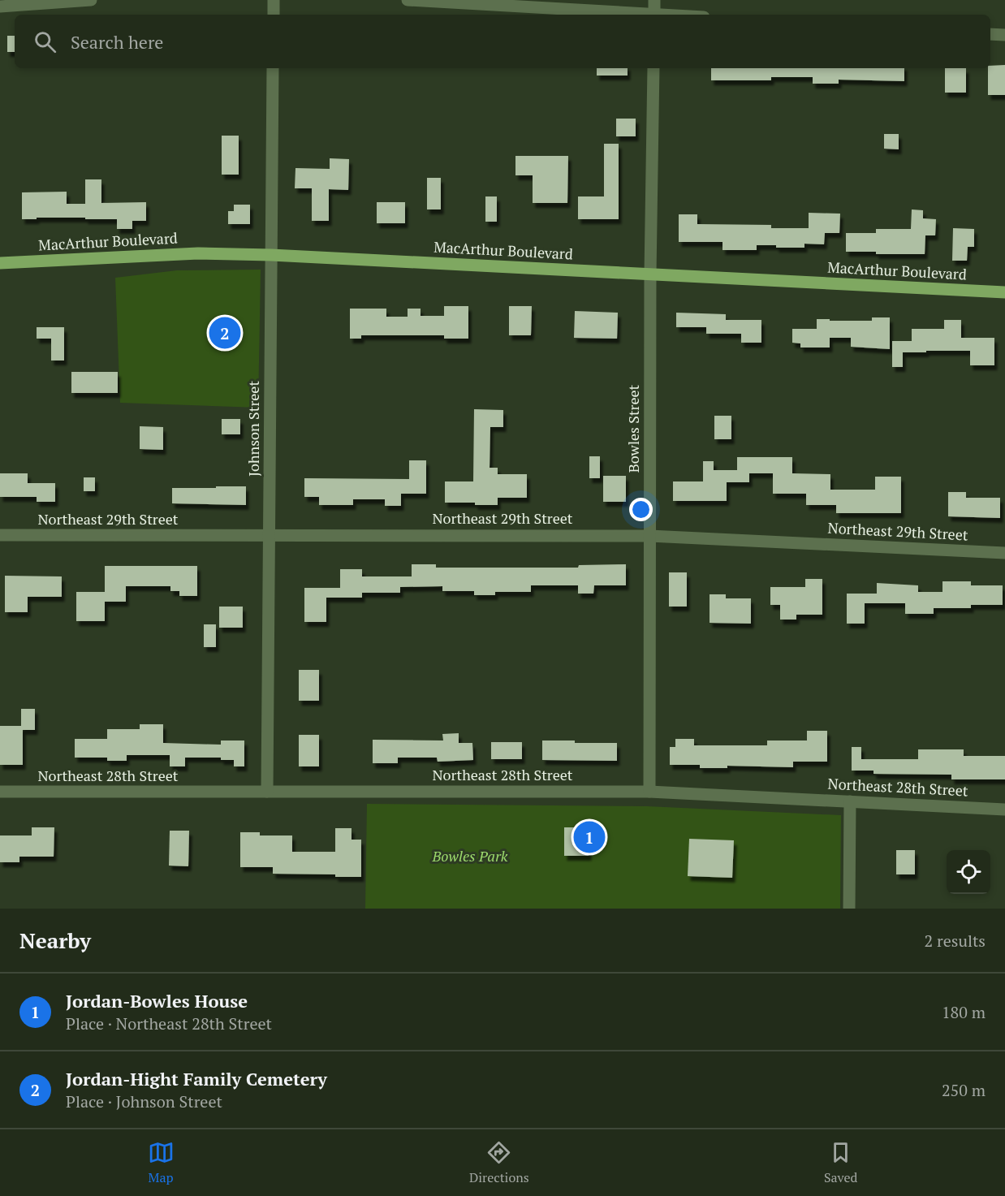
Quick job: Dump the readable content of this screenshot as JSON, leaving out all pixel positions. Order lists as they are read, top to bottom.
{
  "streets": {
    "main road": ["MacArthur Boulevard"],
    "street": [
      "Johnson Street",
      "Bowles Street",
      "Northeast 29th Street",
      "Northeast 28th Street"
    ]
  },
  "crossings": [
    ["MacArthur Boulevard", "Johnson Street"],
    ["MacArthur Boulevard", "Bowles Street"],
    ["Johnson Street", "Northeast 29th Street"],
    ["Johnson Street", "Northeast 28th Street"],
    ["Bowles Street", "Northeast 29th Street"],
    ["Bowles Street", "Northeast 28th Street"]
  ],
  "parks": ["Bowles Park"],
  "page": {
    "search": "Search here",
    "pins": ["2", "1"],
    "heading": ["Nearby", "2 results"],
    "list": [
      {
        "mark": "1",
        "name": "Jordan-Bowles House",
        "note": "Place · Northeast 28th Street",
        "value": "180 m"
      },
      {
        "mark": "2",
        "name": "Jordan-Hight Family Cemetery",
        "note": "Place · Johnson Street",
        "value": "250 m"
      }
    ],
    "nav": ["Map", "Directions", "Saved"]
  }
}
